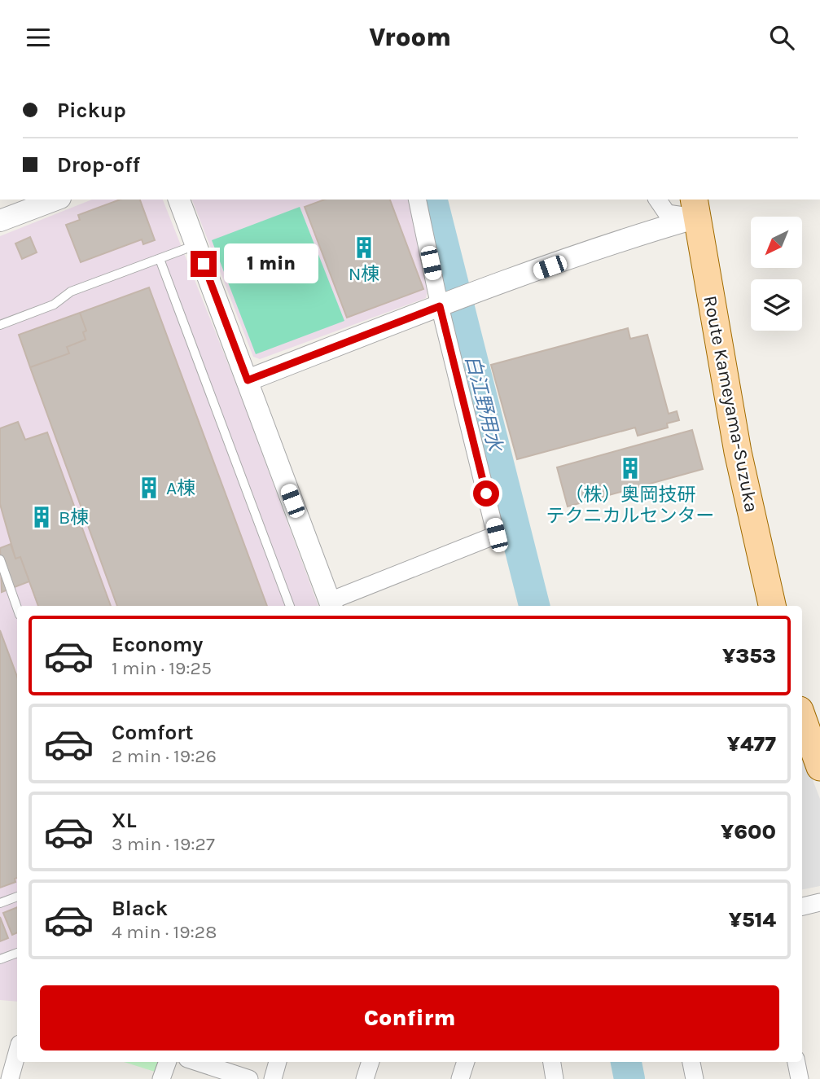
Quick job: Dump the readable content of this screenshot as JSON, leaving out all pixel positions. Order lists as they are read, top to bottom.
{
  "streets": {
    "main road": ["Route Kameyama-Suzuka"]
  },
  "water": ["白江野用水"],
  "places": {
    "building": [
      "N棟",
      "（株）奥岡技研 テクニカルセンター",
      "A棟",
      "B棟"
    ]
  },
  "north": "bottom left",
  "page": {
    "header": "Vroom",
    "banner": ["Pickup", "Drop-off"],
    "bubble": "1 min",
    "list": [
      {
        "name": "Economy",
        "note": "1 min · 19:25",
        "value": "¥353"
      },
      {
        "name": "Comfort",
        "note": "2 min · 19:26",
        "value": "¥477"
      },
      {
        "name": "XL",
        "note": "3 min · 19:27",
        "value": "¥600"
      },
      {
        "name": "Black",
        "note": "4 min · 19:28",
        "value": "¥514"
      }
    ],
    "buttons": "Confirm"
  }
}
